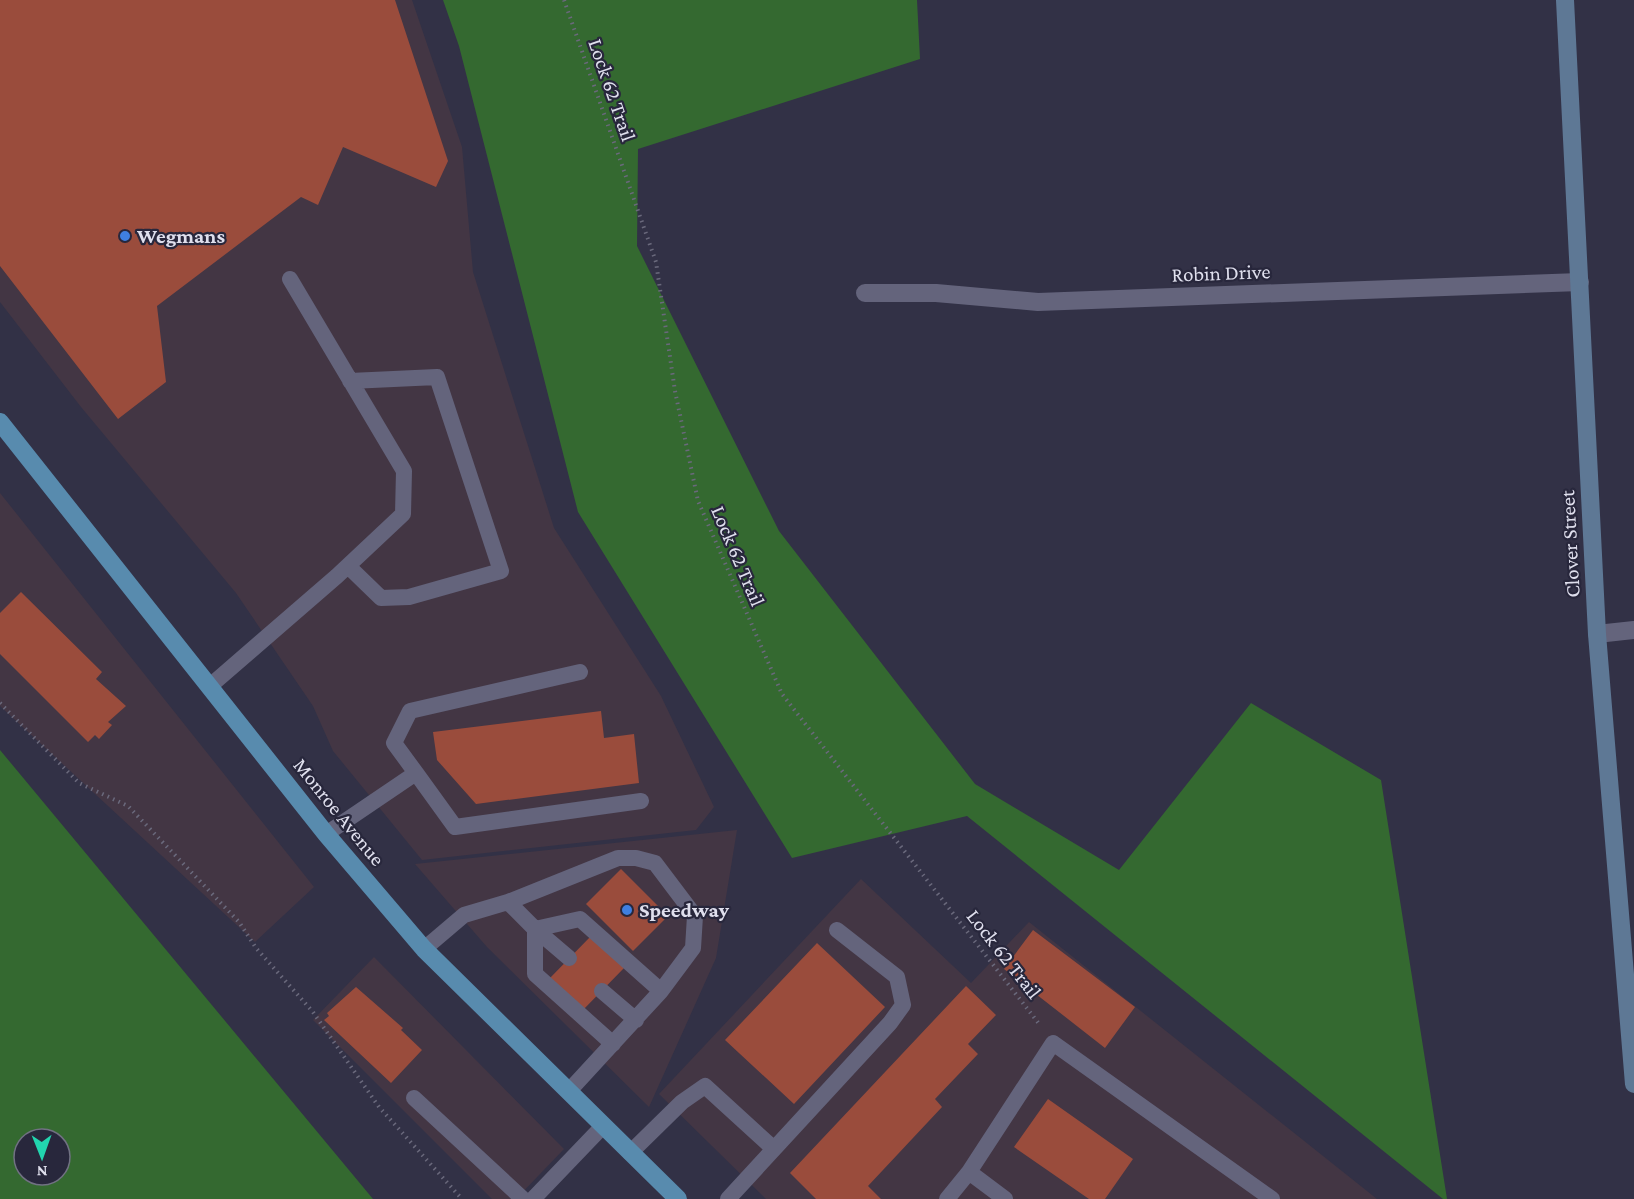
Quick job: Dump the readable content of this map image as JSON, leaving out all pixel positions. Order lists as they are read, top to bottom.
{
  "streets": {
    "main road": ["Clover Street", "Monroe Avenue"],
    "street": ["Robin Drive"],
    "path": ["Lock 62 Trail"]
  },
  "crossings": [
    ["Robin Drive", "Clover Street"]
  ],
  "places": ["Wegmans", "Speedway"],
  "north": "bottom"
}
